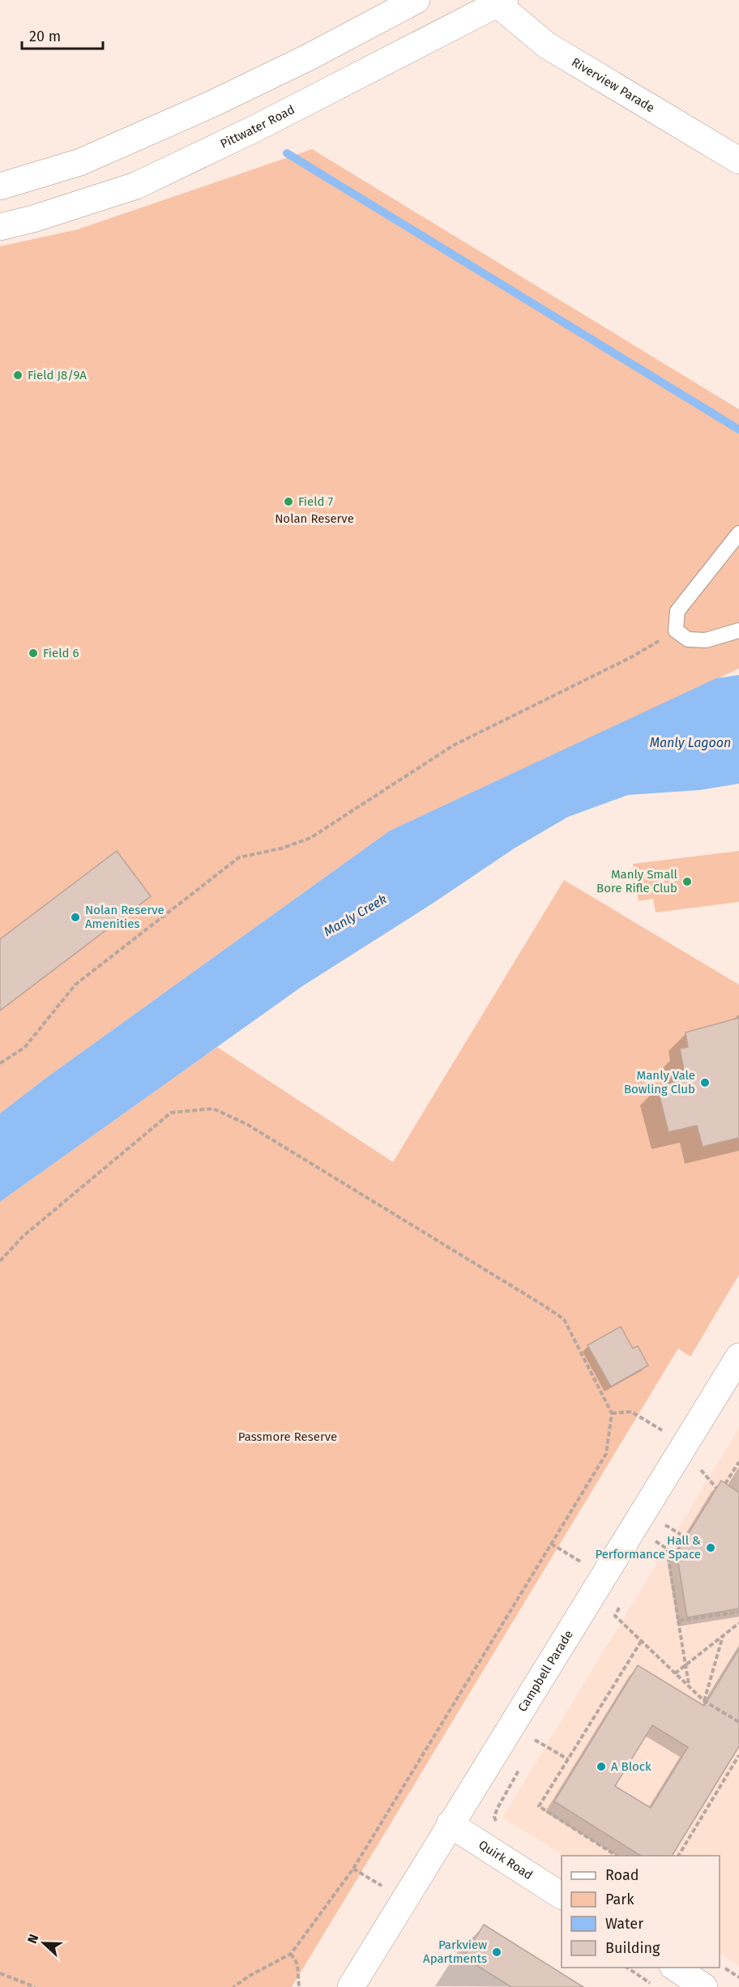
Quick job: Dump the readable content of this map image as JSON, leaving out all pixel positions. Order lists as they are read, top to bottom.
{
  "streets": {
    "street": [
      "Riverview Parade",
      "Pittwater Road",
      "Campbell Parade",
      "Quirk Road"
    ]
  },
  "crossings": [
    ["Riverview Parade", "Pittwater Road"],
    ["Campbell Parade", "Quirk Road"]
  ],
  "water": ["Manly Lagoon", "Manly Creek"],
  "parks": ["Nolan Reserve", "Passmore Reserve"],
  "places": [
    "Field J8/9A",
    "Field 7",
    "Field 6",
    "Manly Small Bore Rifle Club",
    "Nolan Reserve Amenities",
    "Manly Vale Bowling Club",
    "Hall & Performance Space",
    "A Block",
    "Parkview Apartments"
  ],
  "legend": [
    "Road",
    "Park",
    "Water",
    "Building"
  ],
  "scale_bar": "20 m",
  "north": "left"
}
